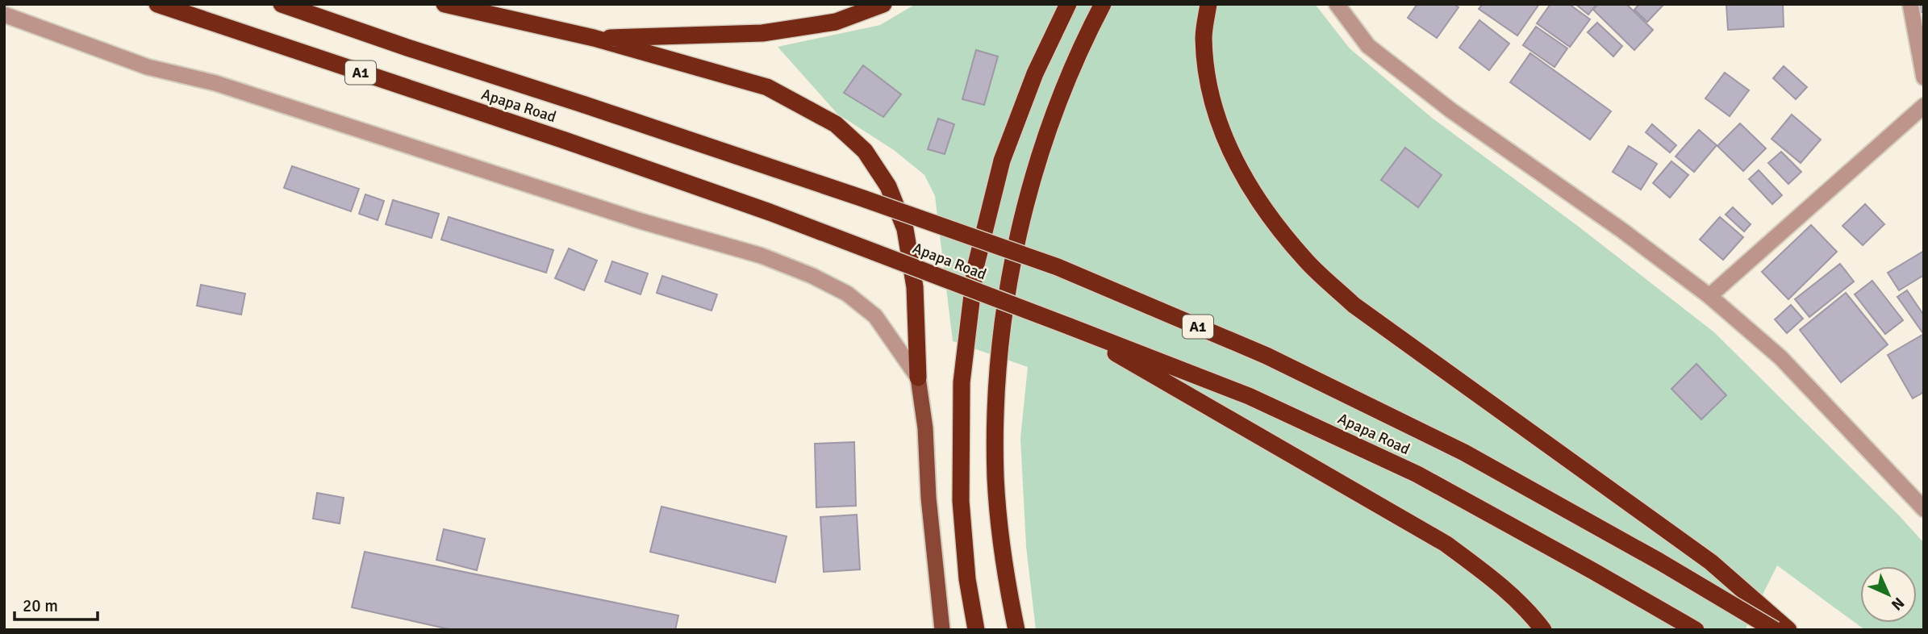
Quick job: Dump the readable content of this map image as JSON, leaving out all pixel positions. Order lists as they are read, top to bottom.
{
  "streets": {
    "highway": ["A1", "Apapa Road"]
  },
  "scale_bar": "20 m",
  "north": "bottom right"
}
